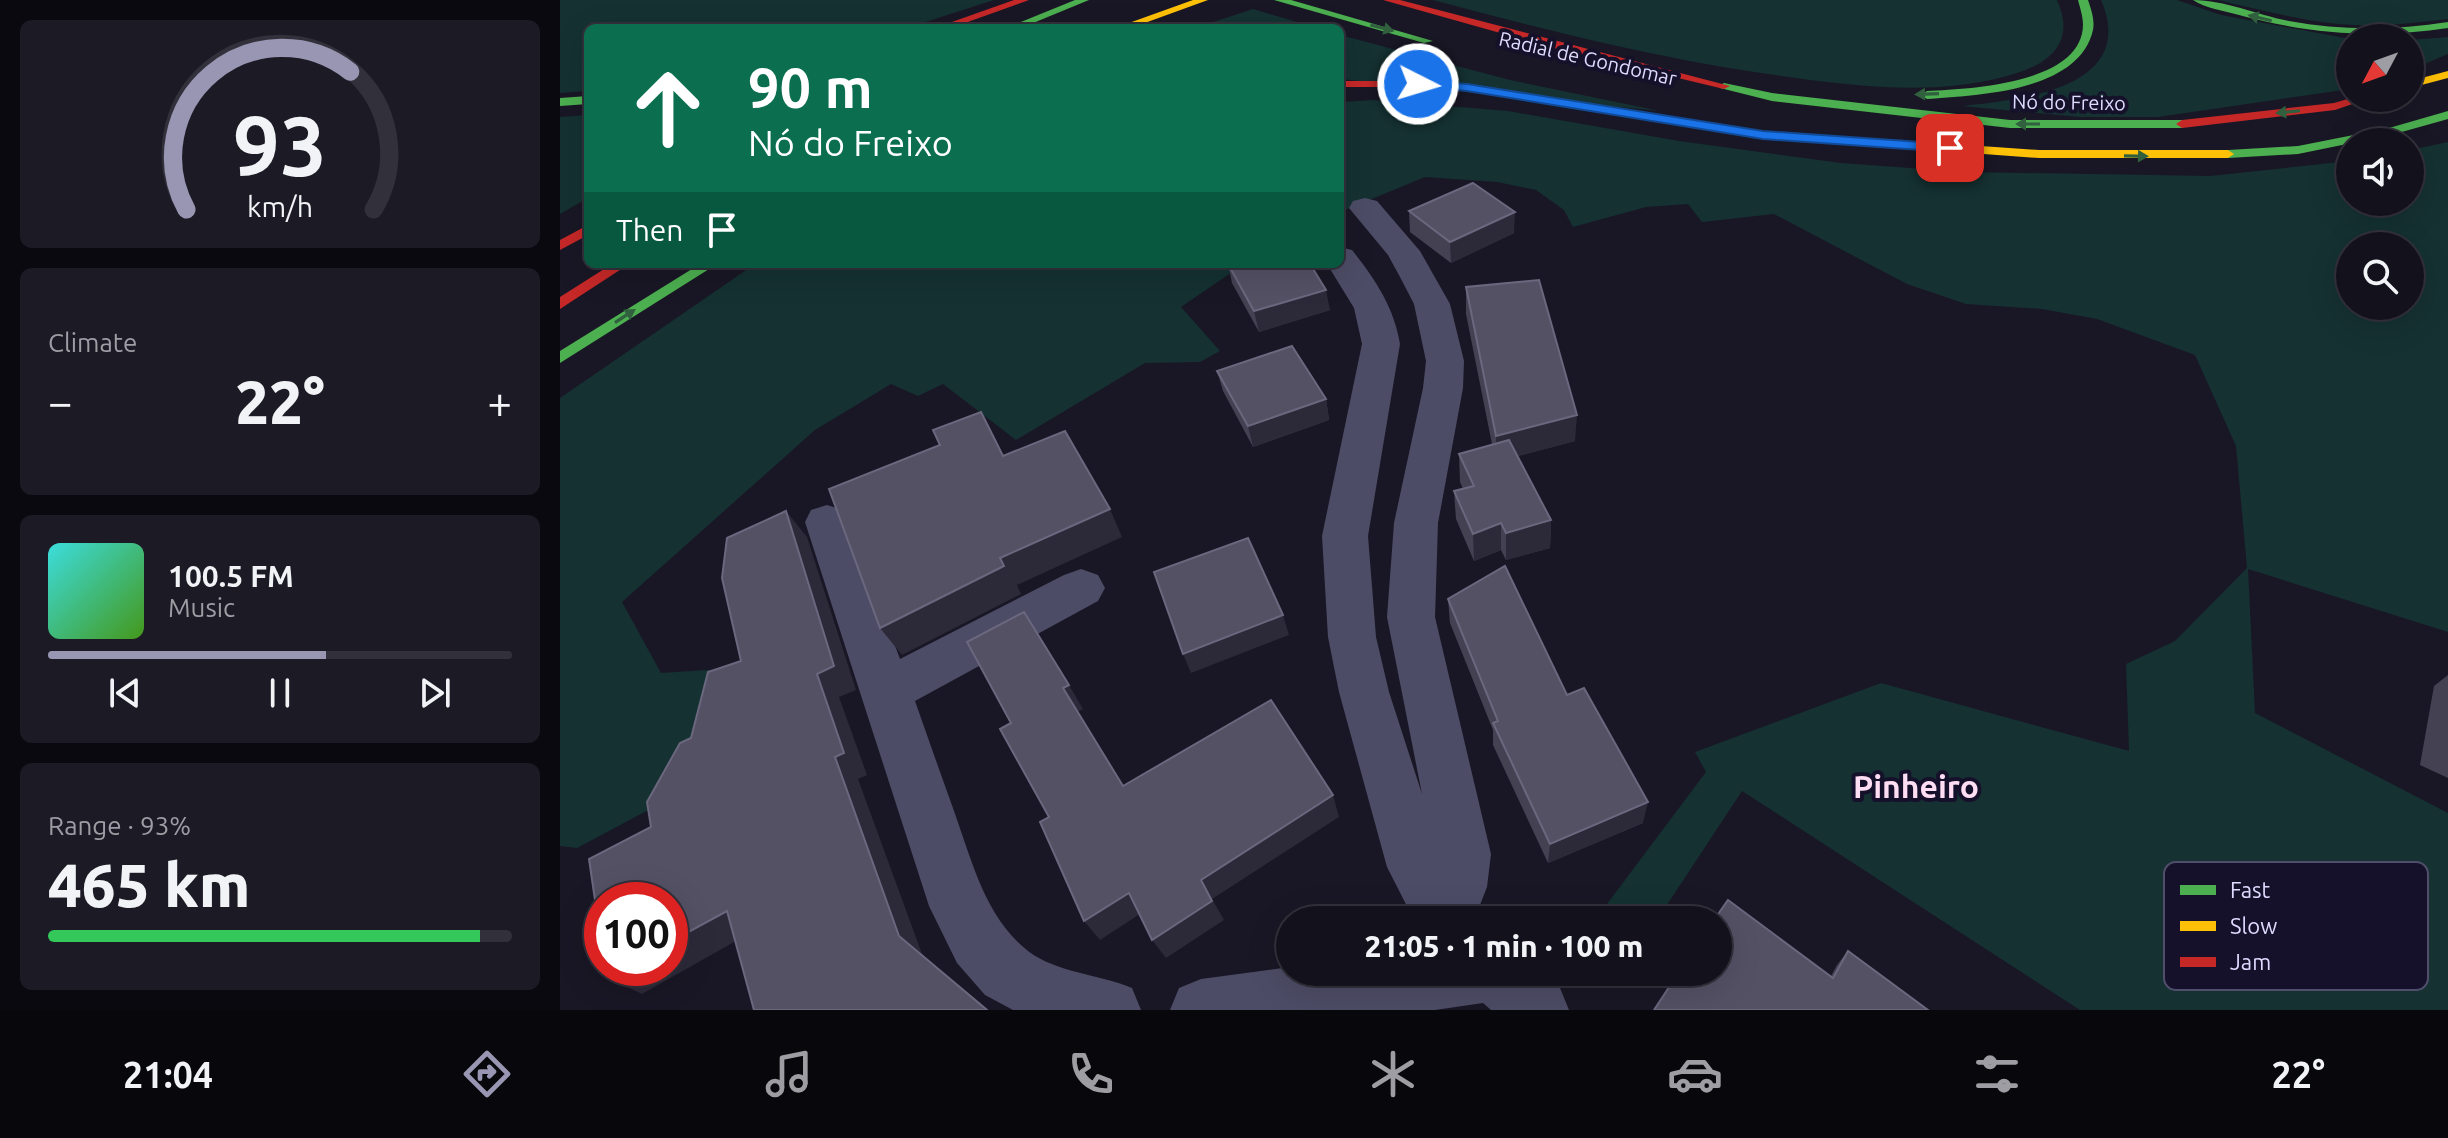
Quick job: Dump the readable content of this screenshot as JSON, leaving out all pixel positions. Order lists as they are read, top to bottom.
{
  "streets": {
    "highway": ["Radial de Gondomar", "Nó do Freixo"]
  },
  "crossings": [
    ["Radial de Gondomar", "Nó do Freixo"]
  ],
  "districts": ["Pinheiro"],
  "legend": ["Fast", "Slow", "Jam"],
  "north": "bottom left",
  "page": {
    "turn": ["90 m", "Nó do Freixo"],
    "then": "Then",
    "tile": [
      "Climate",
      ["Range · 93%", "465 km"]
    ],
    "heat": ["−", "22°", "+"],
    "song": ["100.5 FM", "Music"],
    "limit": "100",
    "trip": "21:05 · 1 min · 100 m",
    "tabs": ["21:04", "22°"],
    "gauge": ["93", "km/h"]
  }
}
